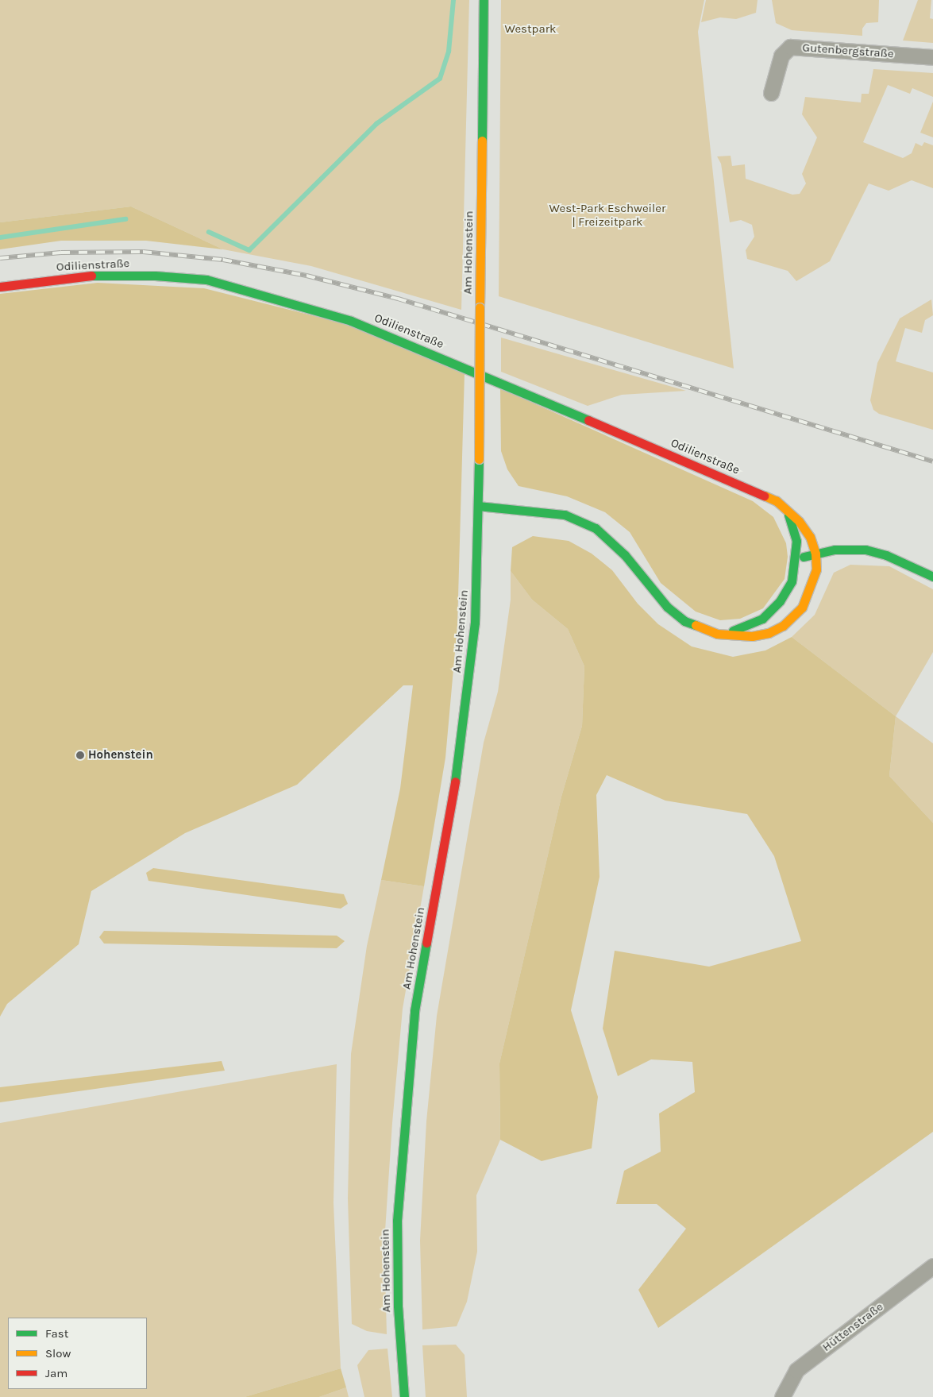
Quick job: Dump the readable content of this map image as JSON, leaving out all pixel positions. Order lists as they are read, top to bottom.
{
  "streets": {
    "main road": ["Am Hohenstein", "Odilienstraße"],
    "street": ["Gutenbergstraße", "Hüttenstraße"]
  },
  "parks": ["Westpark", "West-Park Eschweiler | Freizeitpark"],
  "places": ["Hohenstein"],
  "legend": ["Fast", "Slow", "Jam"]
}
